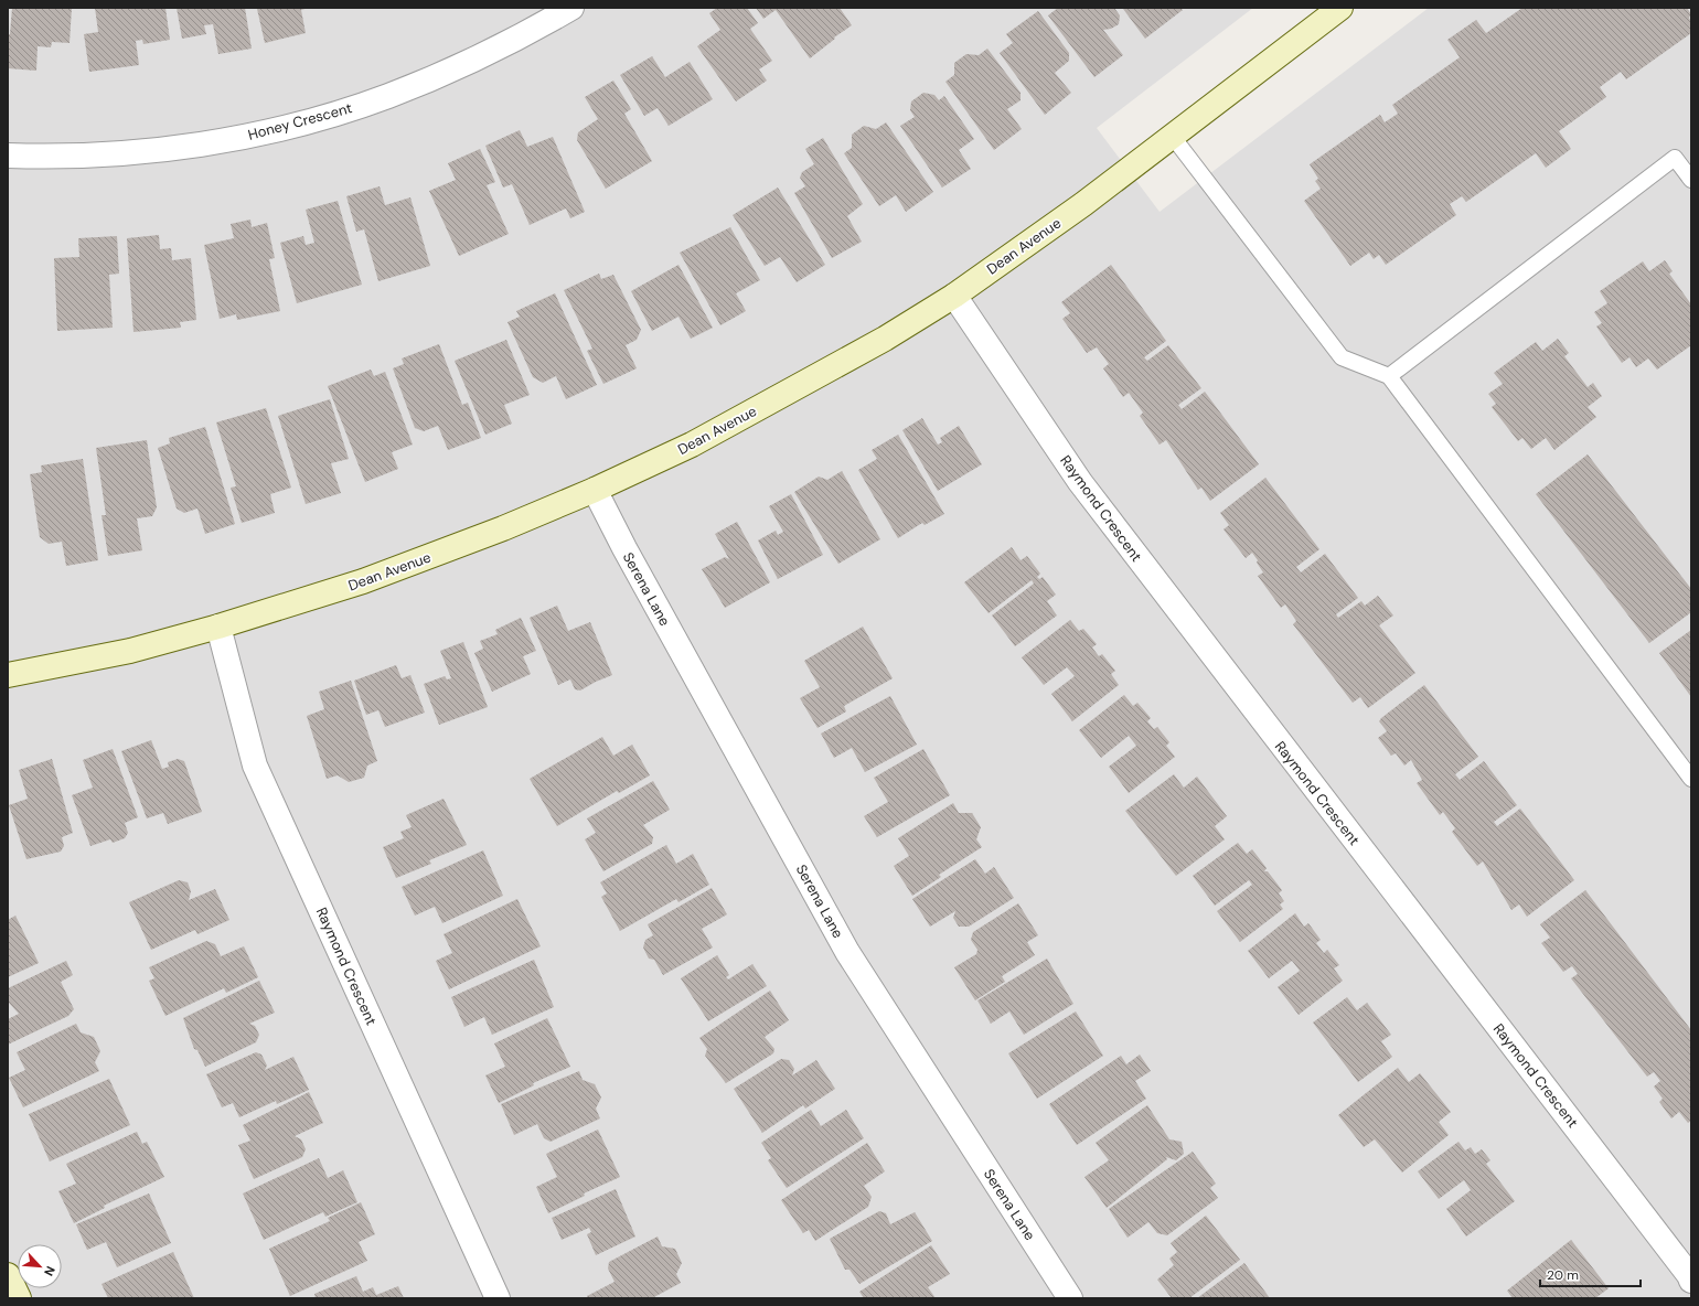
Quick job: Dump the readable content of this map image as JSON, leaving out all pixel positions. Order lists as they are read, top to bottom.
{
  "streets": {
    "street": [
      "Honey Crescent",
      "Dean Avenue",
      "Raymond Crescent",
      "Serena Lane"
    ]
  },
  "crossings": [
    ["Dean Avenue", "Raymond Crescent"],
    ["Dean Avenue", "Serena Lane"]
  ],
  "scale_bar": "20 m",
  "north": "bottom right"
}
